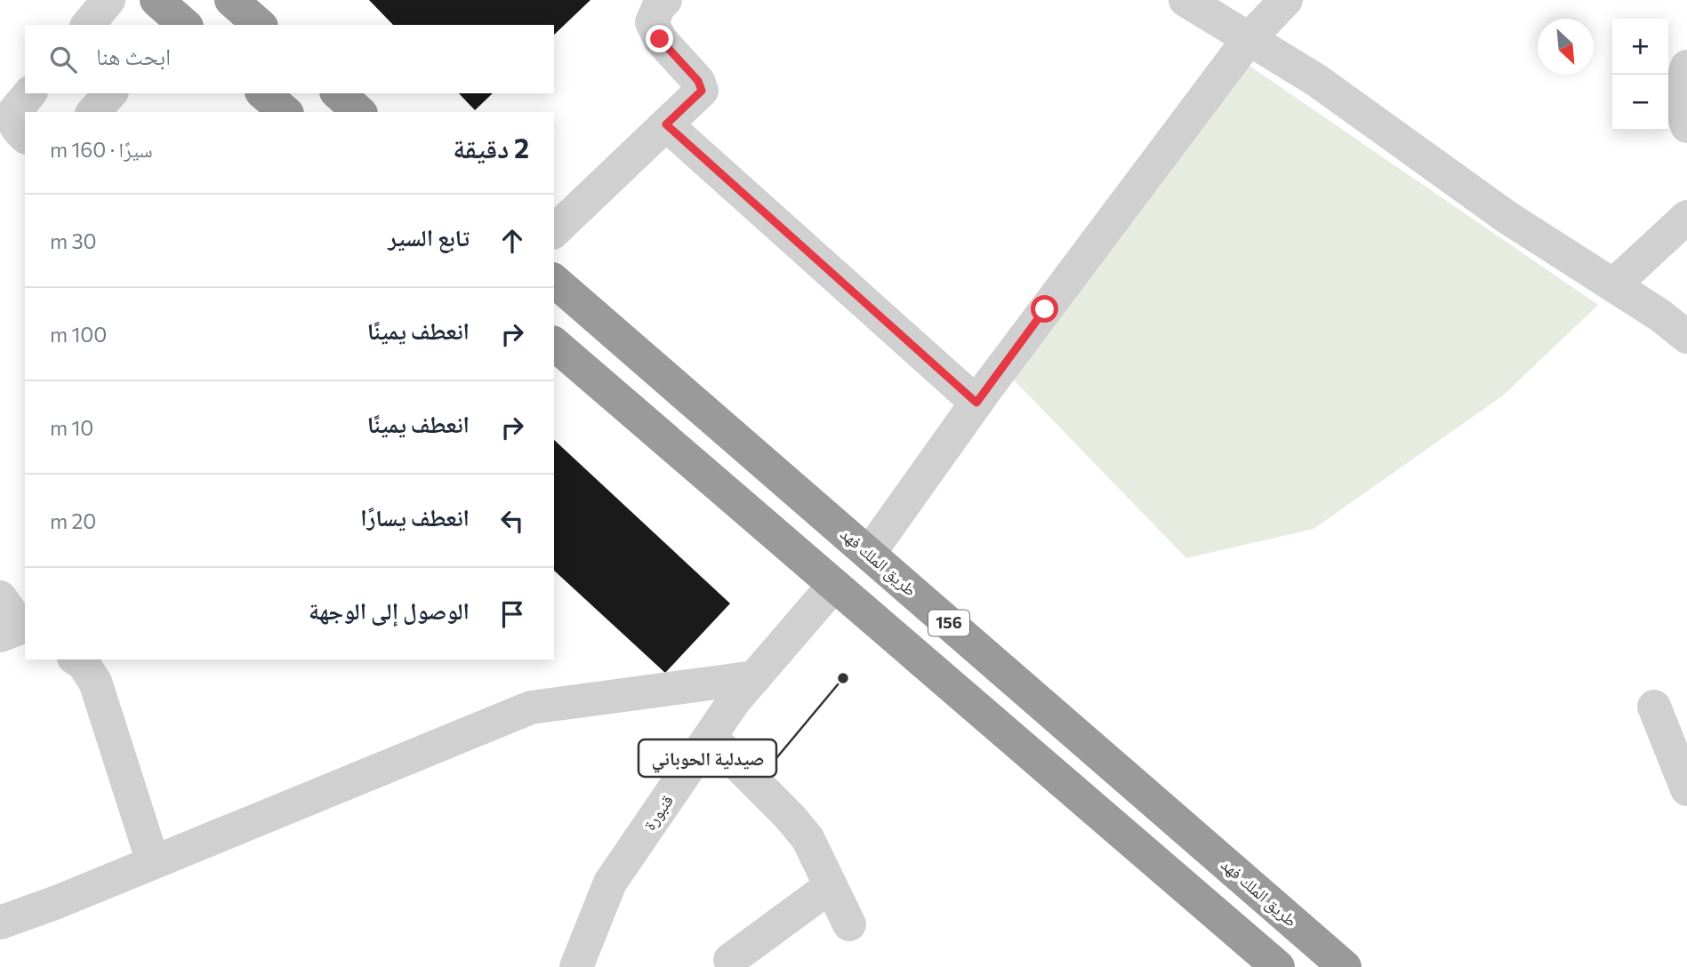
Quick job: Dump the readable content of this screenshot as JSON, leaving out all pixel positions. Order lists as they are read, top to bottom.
{
  "streets": {
    "highway": ["طريق الملك فهد", "156"],
    "street": ["قنبورة"]
  },
  "crossings": [
    ["156", "قنبورة"]
  ],
  "places": ["صيدلية الحوباني"],
  "north": "bottom right",
  "page": {
    "map_buttons": ["+", "−"],
    "search": "ابحث هنا",
    "heading": ["2 دقيقة", "سيرًا · 160 m"],
    "list": [
      ["تابع السير", "30 m"],
      ["انعطف يمينًا", "100 m"],
      ["انعطف يمينًا", "10 m"],
      ["انعطف يسارًا", "20 m"],
      "الوصول إلى الوجهة"
    ]
  }
}
